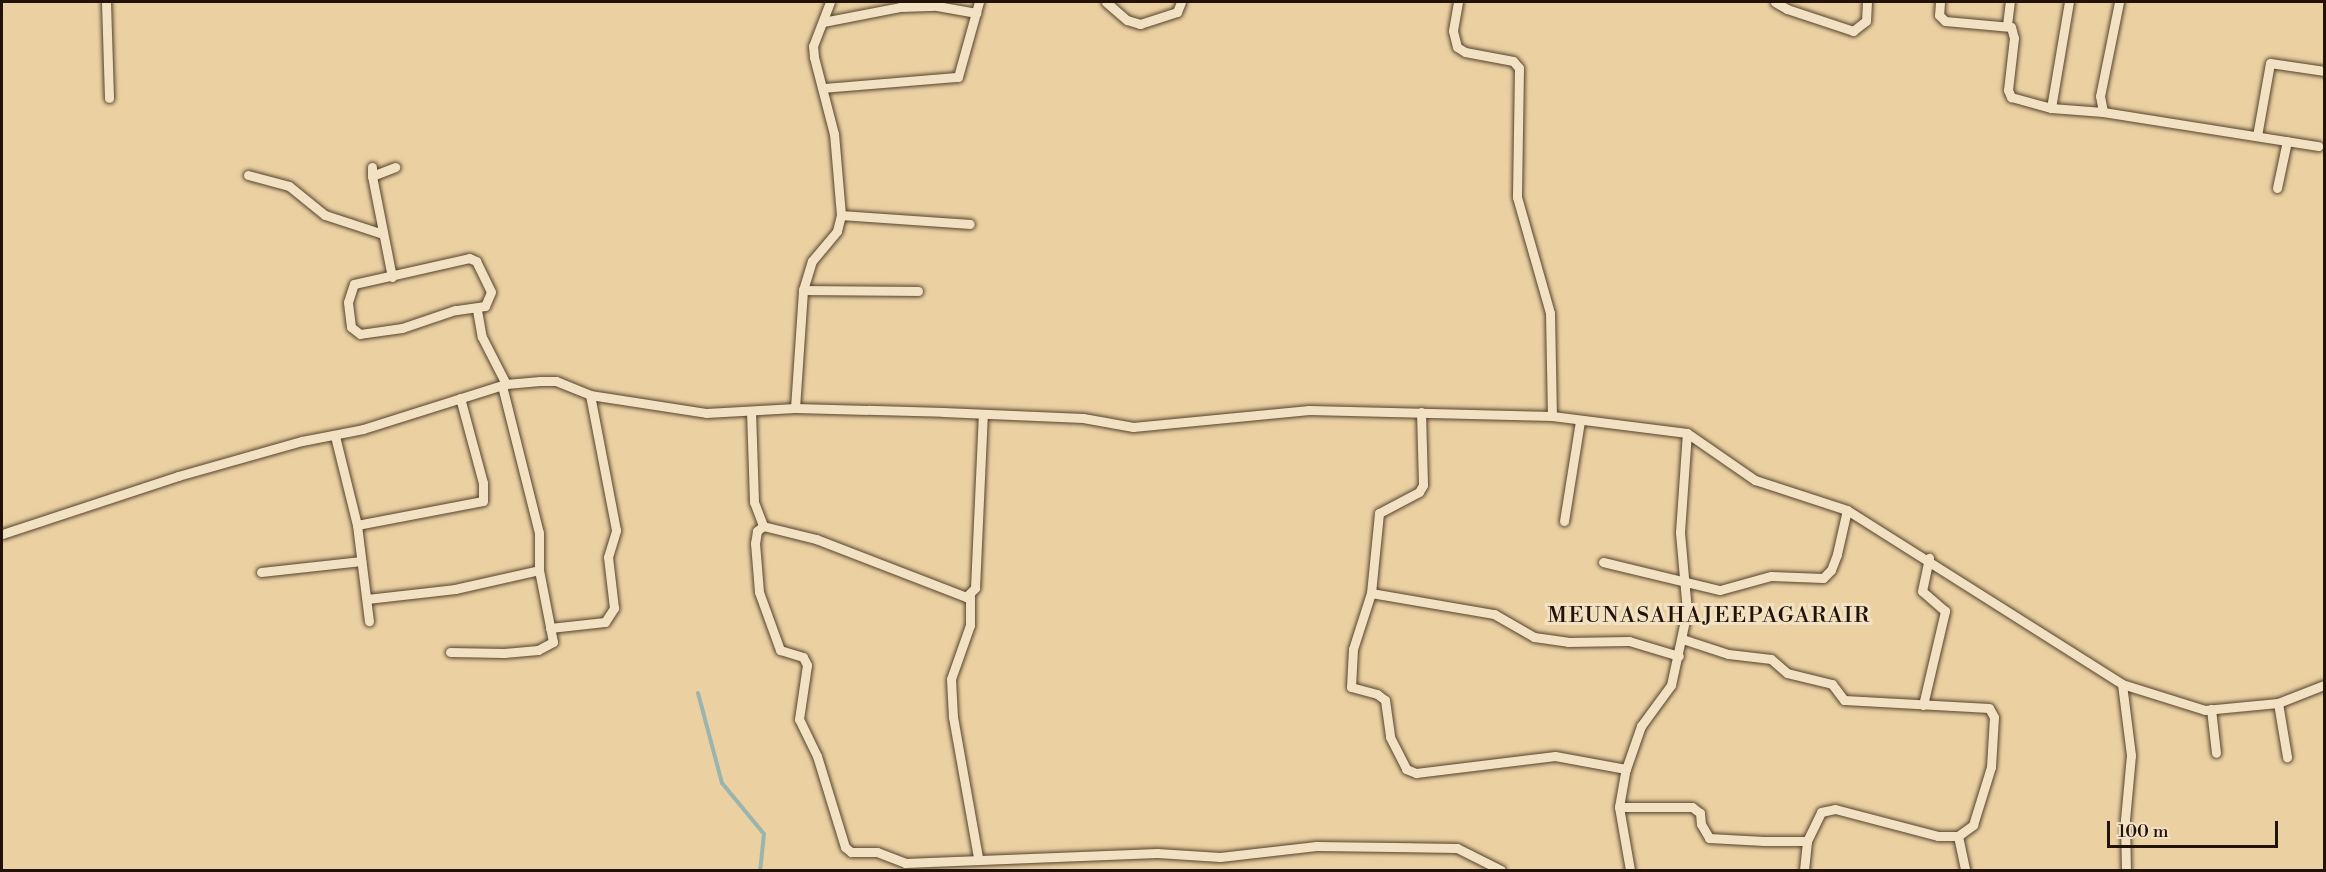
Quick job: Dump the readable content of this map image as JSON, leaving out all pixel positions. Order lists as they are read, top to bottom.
{
  "districts": ["MEUNASAHAJEEPAGARAIR"],
  "scale_bar": "100 m"
}
